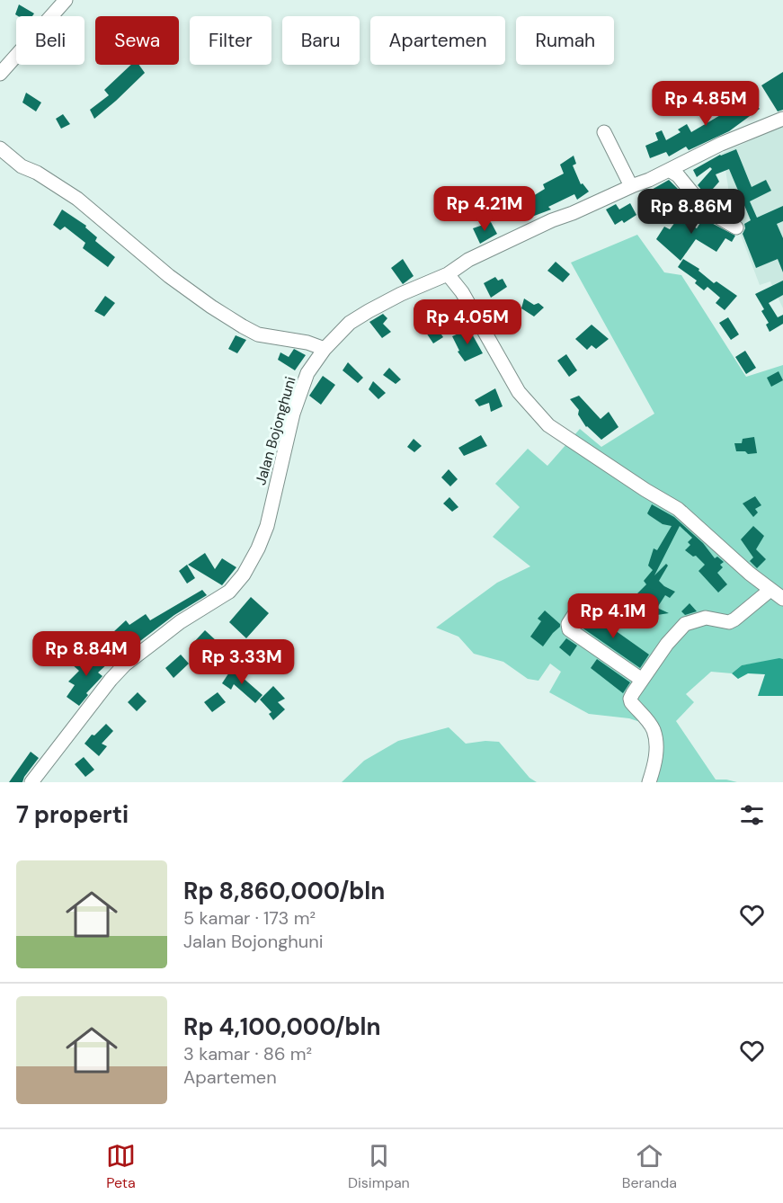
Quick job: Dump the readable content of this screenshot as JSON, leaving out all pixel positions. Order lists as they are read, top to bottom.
{
  "streets": {
    "street": ["Jalan Bojonghuni"]
  },
  "page": {
    "chip": [
      "Beli",
      "Sewa",
      "Filter",
      "Baru",
      "Apartemen",
      "Rumah"
    ],
    "price": [
      "Rp 4.85M",
      "Rp 4.21M",
      "Rp 8.86M",
      "Rp 4.05M",
      "Rp 4.1M",
      "Rp 8.84M",
      "Rp 3.33M"
    ],
    "heading": "7 properti",
    "list": [
      {
        "name": "Rp 8,860,000/bln",
        "note": "5 kamar · 173 m² · Jalan Bojonghuni"
      },
      {
        "name": "Rp 4,100,000/bln",
        "note": "3 kamar · 86 m² · Apartemen"
      }
    ],
    "tabs": ["Peta", "Disimpan", "Beranda"]
  }
}
